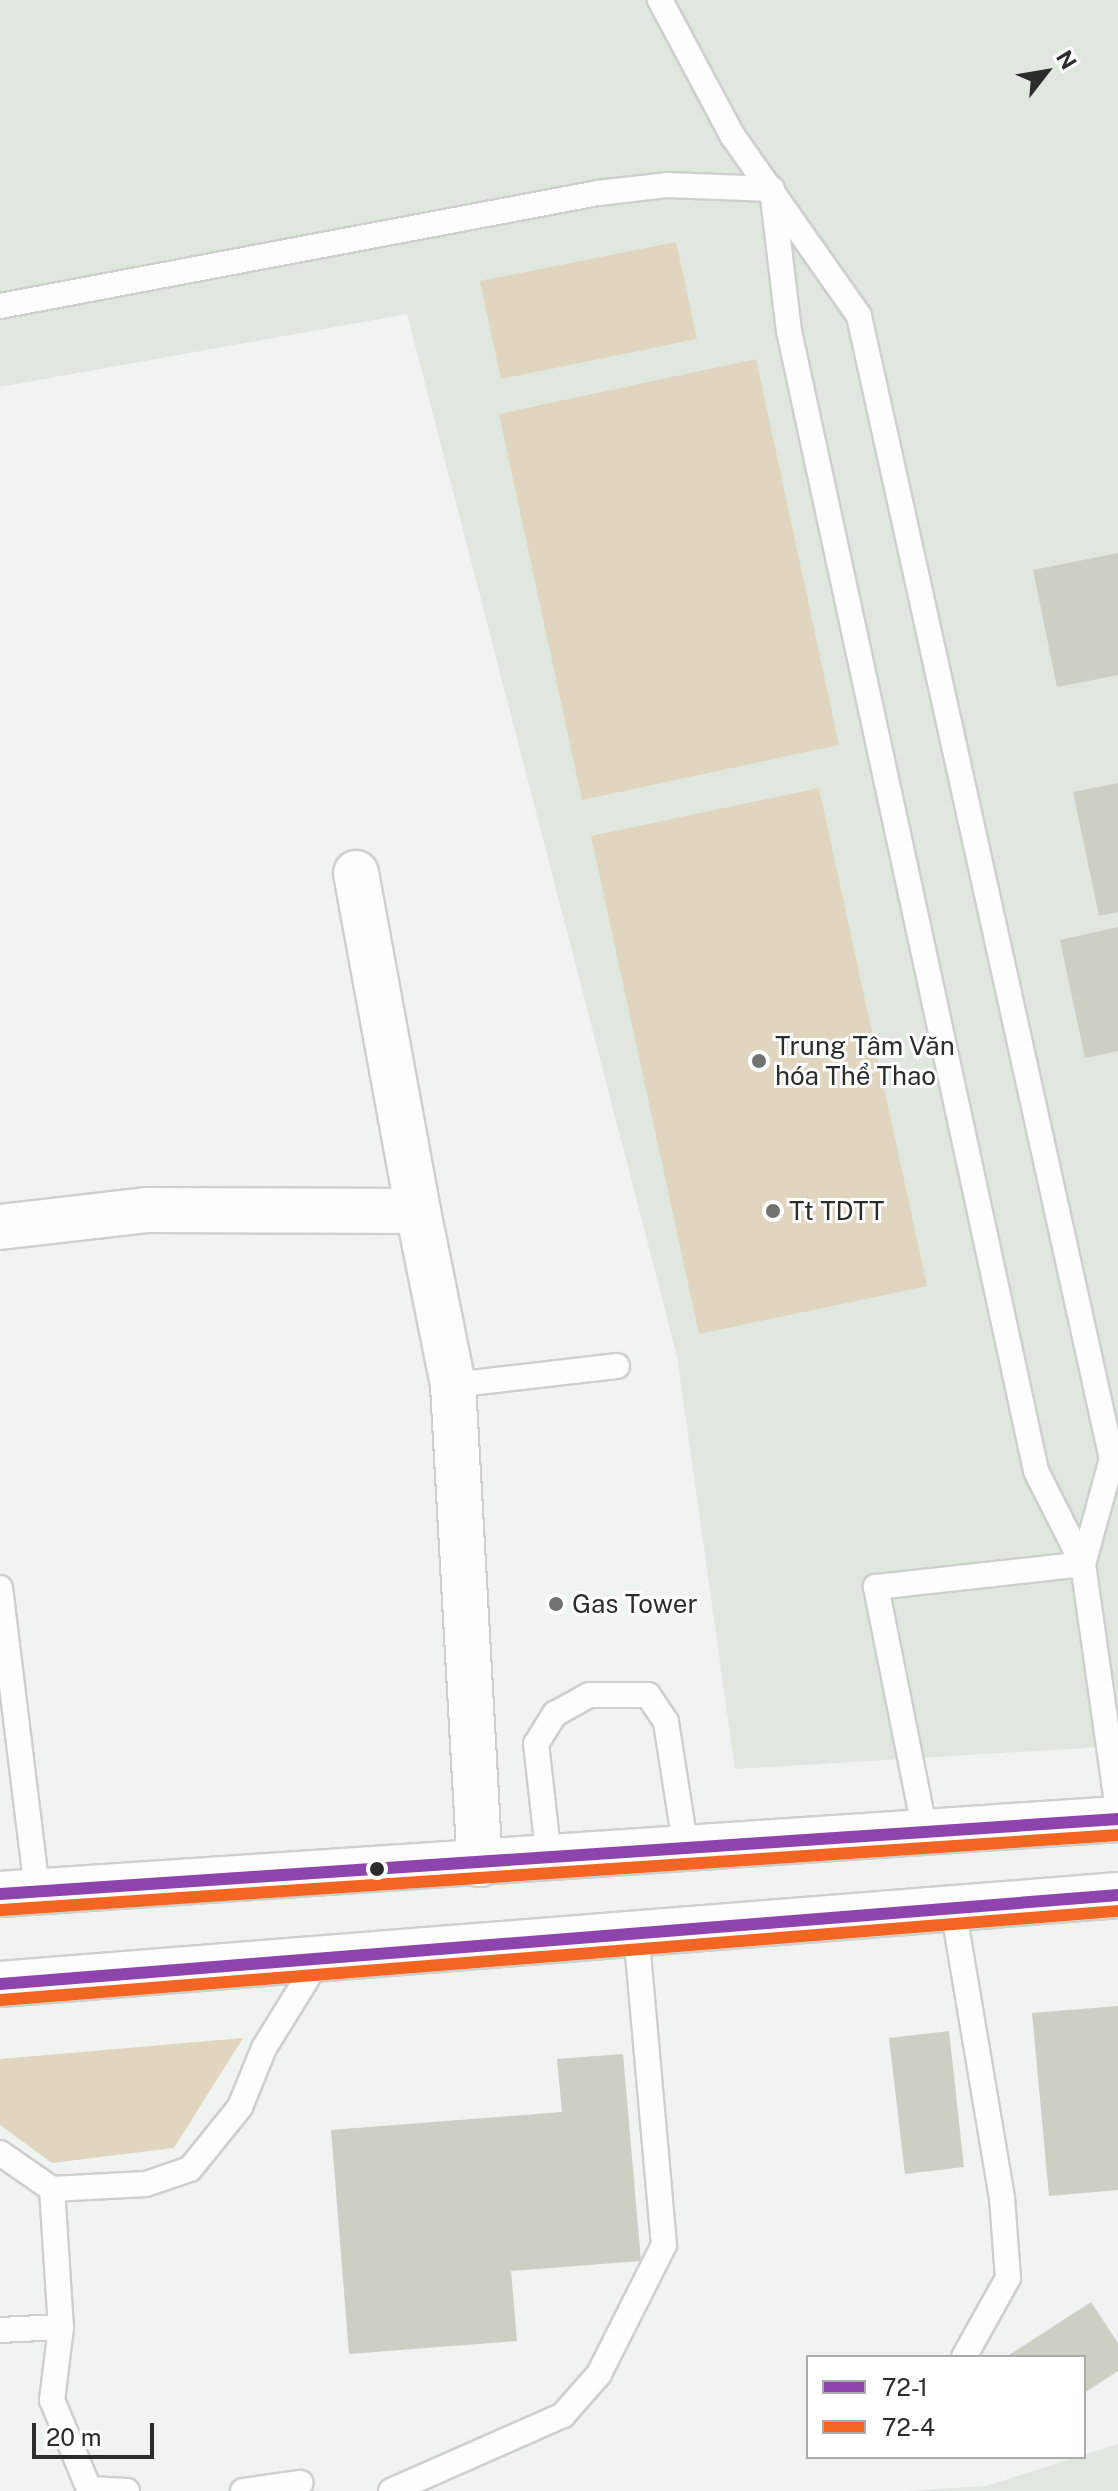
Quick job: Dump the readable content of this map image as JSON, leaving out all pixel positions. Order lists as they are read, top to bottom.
{
  "places": ["Trung Tâm Văn hóa Thể Thao", "Tt TDTT", "Gas Tower"],
  "lines": ["transit line 72-1", "transit line 72-4"],
  "legend": ["72-1", "72-4"],
  "scale_bar": "20 m",
  "north": "top right"
}
